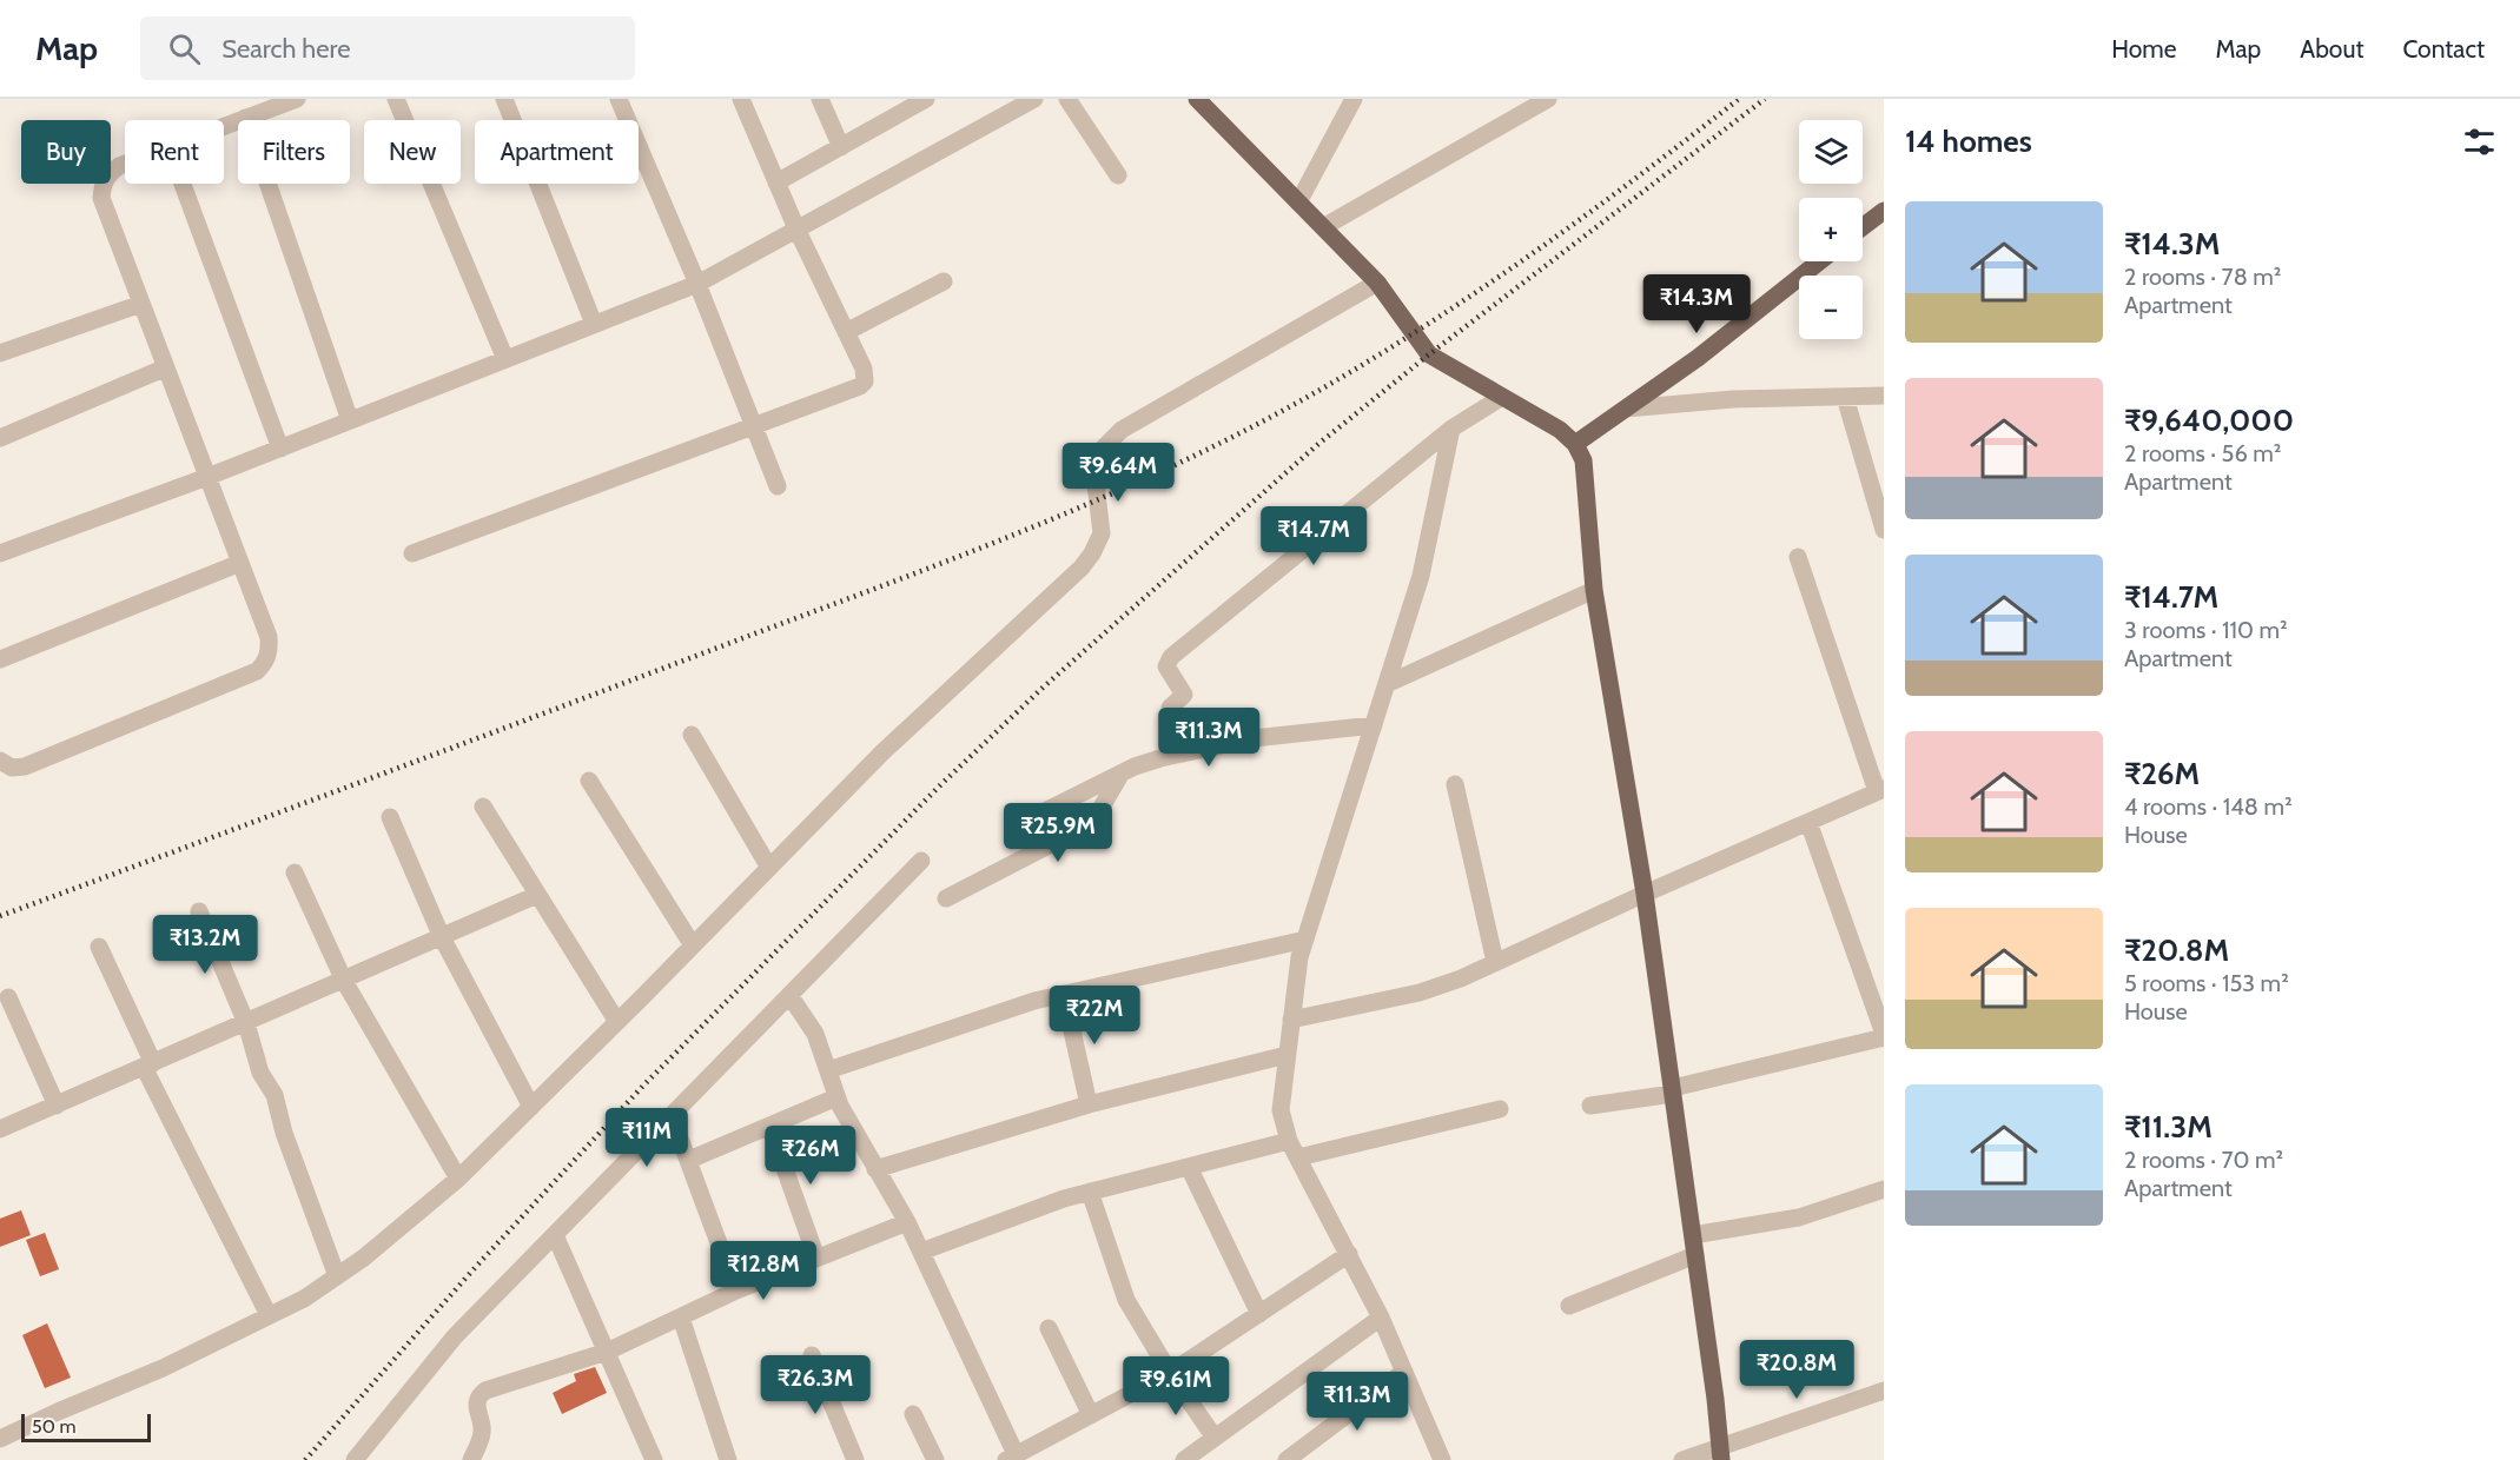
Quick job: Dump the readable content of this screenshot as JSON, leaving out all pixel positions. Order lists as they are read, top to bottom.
{
  "scale_bar": "50 m",
  "page": {
    "header": "Map",
    "search": "Search here",
    "nav": [
      "Home",
      "Map",
      "About",
      "Contact"
    ],
    "heading": "14 homes",
    "map_buttons": ["+", "−"],
    "chip": [
      "Buy",
      "Rent",
      "Filters",
      "New",
      "Apartment"
    ],
    "list": [
      {
        "name": "₹14.3M",
        "note": "2 rooms · 78 m² · Apartment"
      },
      {
        "name": "₹9,640,000",
        "note": "2 rooms · 56 m² · Apartment"
      },
      {
        "name": "₹14.7M",
        "note": "3 rooms · 110 m² · Apartment"
      },
      {
        "name": "₹26M",
        "note": "4 rooms · 148 m² · House"
      },
      {
        "name": "₹20.8M",
        "note": "5 rooms · 153 m² · House"
      },
      {
        "name": "₹11.3M",
        "note": "2 rooms · 70 m² · Apartment"
      }
    ],
    "price": [
      "₹14.3M",
      "₹9.64M",
      "₹14.7M",
      "₹11.3M",
      "₹25.9M",
      "₹13.2M",
      "₹22M",
      "₹11M",
      "₹26M",
      "₹12.8M",
      "₹20.8M",
      "₹26.3M",
      "₹9.61M",
      "₹11.3M"
    ],
    "scale": "50 m"
  }
}
